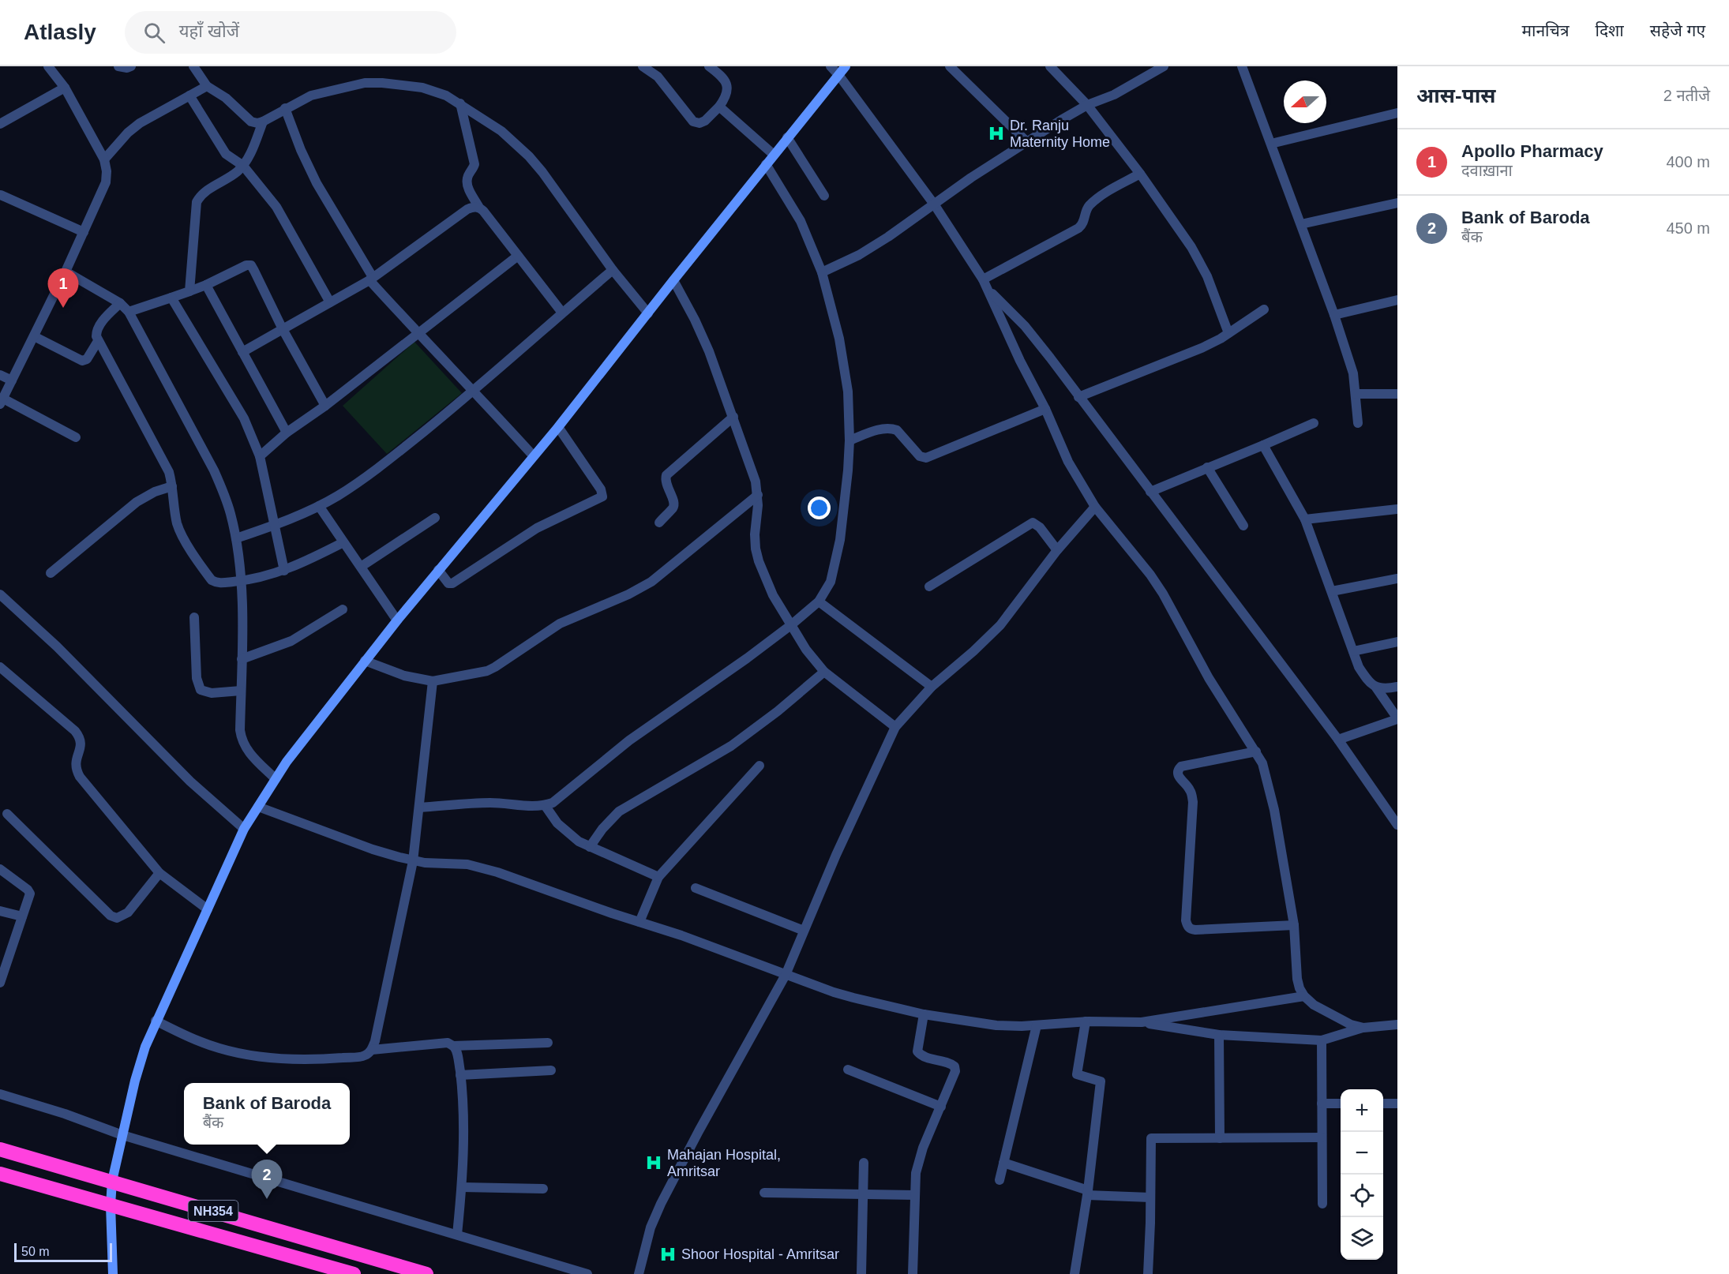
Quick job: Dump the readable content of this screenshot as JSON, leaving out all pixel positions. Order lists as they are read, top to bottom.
{
  "streets": {
    "highway": ["NH354"]
  },
  "places": {
    "hospital": ["Dr. Ranju Maternity Home", "Mahajan Hospital, Amritsar", "Shoor Hospital - Amritsar"]
  },
  "scale_bar": "50 m",
  "north": "left",
  "page": {
    "header": "Atlasly",
    "search": "यहाँ खोजें",
    "nav": ["मानचित्र", "दिशा", "सहेजे गए"],
    "heading": ["आस-पास", "2 नतीजे"],
    "list": [
      {
        "mark": "1",
        "name": "Apollo Pharmacy",
        "note": "दवाख़ाना",
        "value": "400 m"
      },
      {
        "mark": "2",
        "name": "Bank of Baroda",
        "note": "बैंक",
        "value": "450 m"
      }
    ],
    "pins": ["1", "2"],
    "popup": ["Bank of Baroda", "बैंक"],
    "map_buttons": ["+", "−"],
    "scale": "50 m"
  }
}
